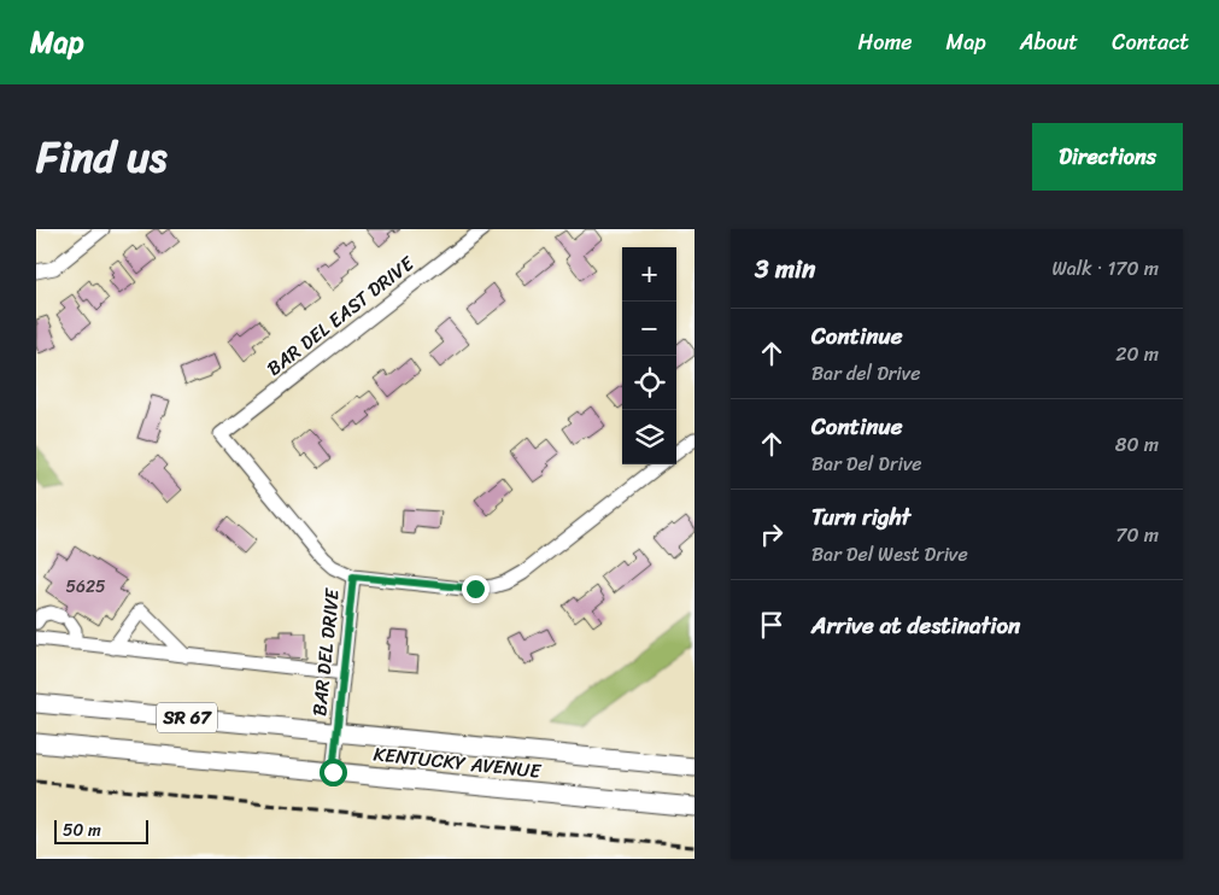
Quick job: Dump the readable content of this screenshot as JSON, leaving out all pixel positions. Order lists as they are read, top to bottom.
{
  "streets": {
    "main road": ["SR 67", "KENTUCKY AVENUE"],
    "street": ["BAR DEL EAST DRIVE", "BAR DEL DRIVE"]
  },
  "crossings": [
    ["BAR DEL EAST DRIVE", "BAR DEL DRIVE"],
    ["BAR DEL DRIVE", "KENTUCKY AVENUE"]
  ],
  "house_numbers": ["5625"],
  "scale_bar": "50 m",
  "page": {
    "header": "Map",
    "nav": [
      "Home",
      "Map",
      "About",
      "Contact"
    ],
    "title": "Find us",
    "buttons": "Directions",
    "heading": ["3 min", "Walk · 170 m"],
    "map_buttons": ["+", "−"],
    "list": [
      ["Continue", "Bar del Drive", "20 m"],
      ["Continue", "Bar Del Drive", "80 m"],
      ["Turn right", "Bar Del West Drive", "70 m"],
      "Arrive at destination"
    ],
    "scale": "50 m"
  }
}
